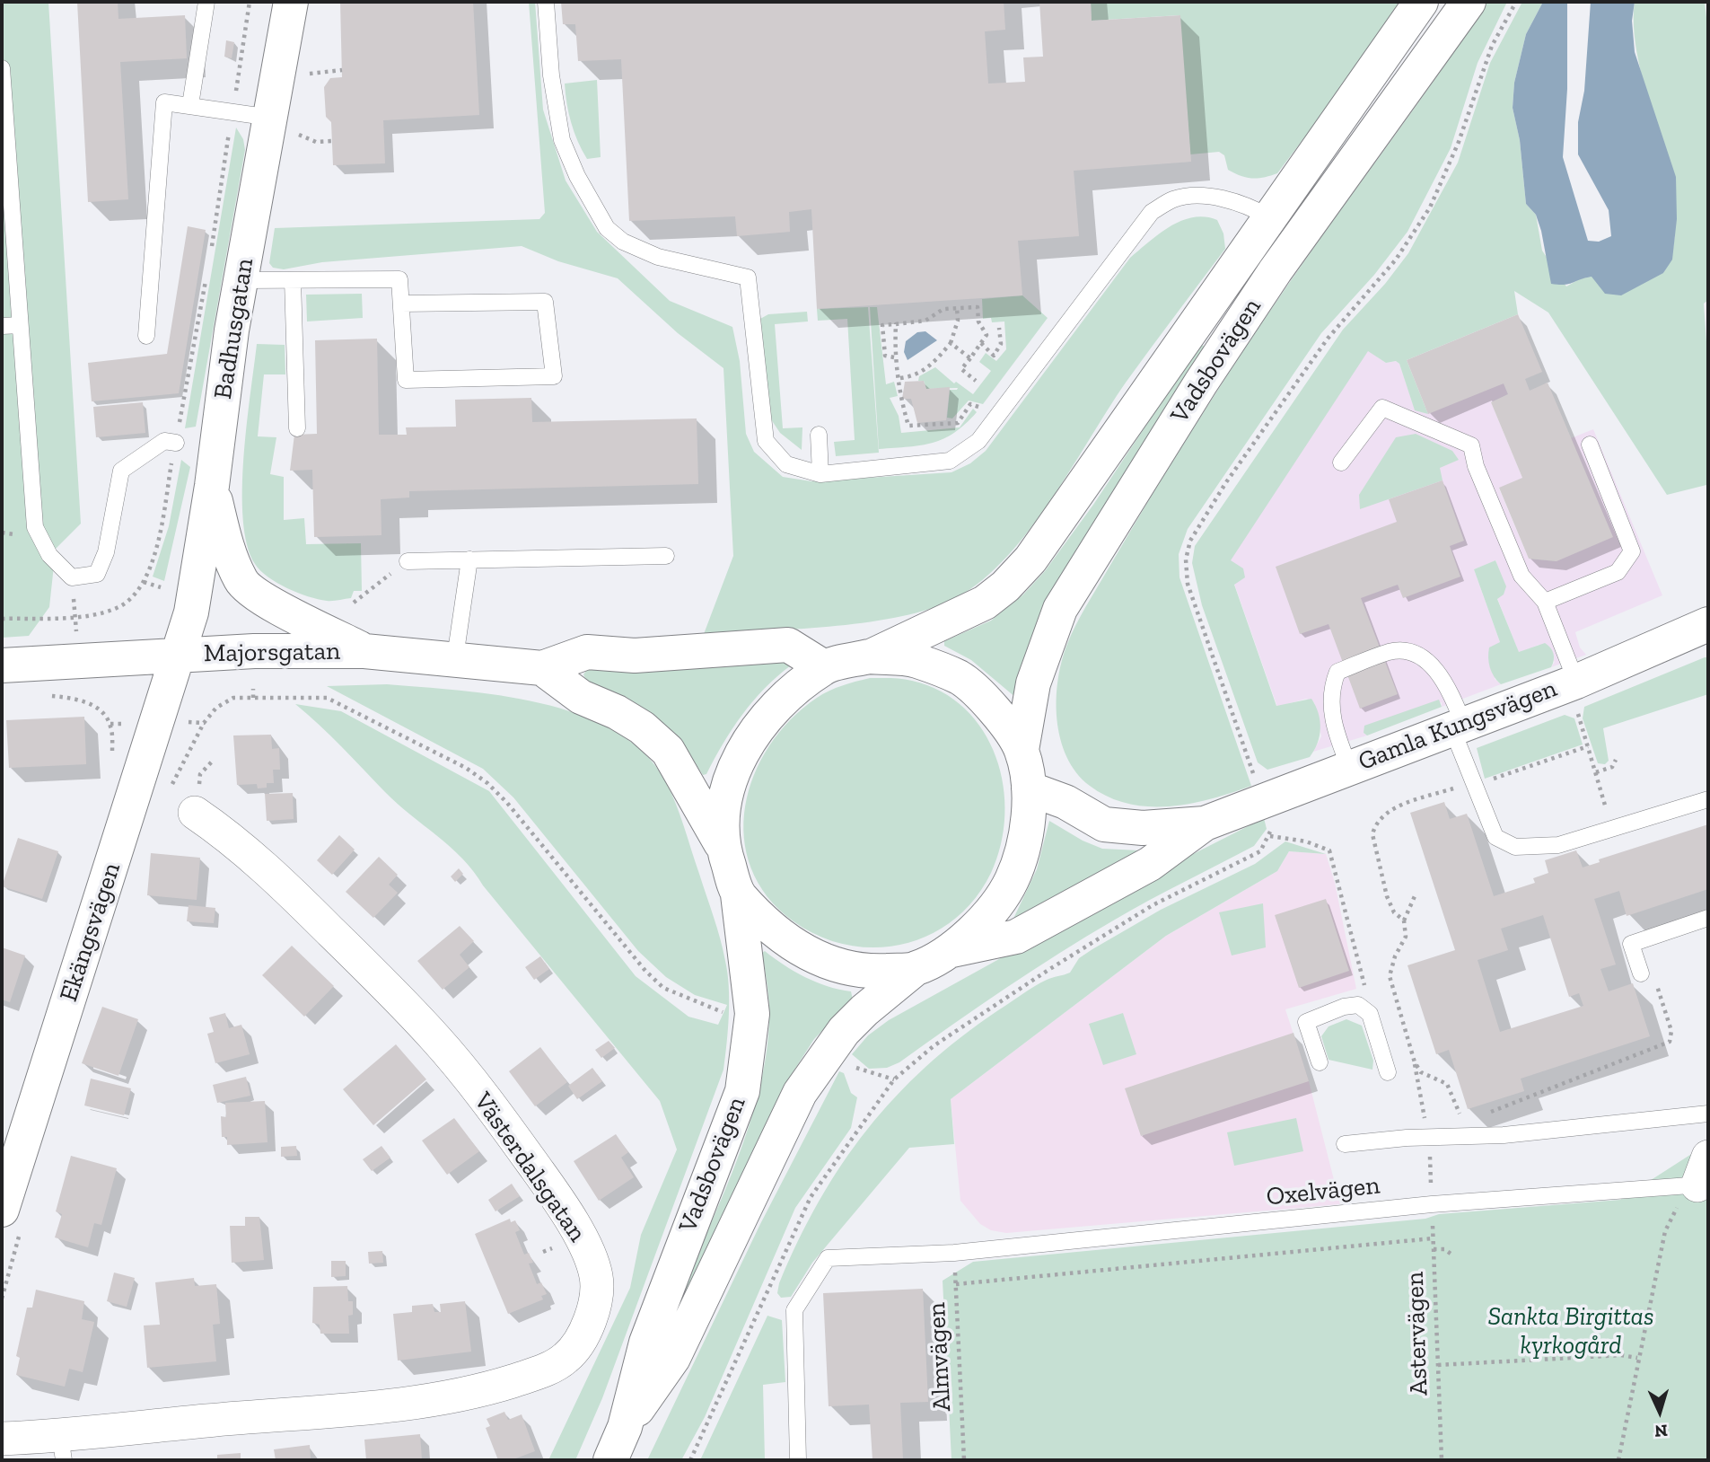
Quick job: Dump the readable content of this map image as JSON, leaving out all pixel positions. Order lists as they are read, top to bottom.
{
  "streets": {
    "main road": [
      "Badhusgatan",
      "Vadsbovägen",
      "Majorsgatan",
      "Gamla Kungsvägen",
      "Ekängsvägen"
    ],
    "street": ["Västerdalsgatan"],
    "lane": ["Oxelvägen"],
    "path": ["Astervägen", "Almvägen"]
  },
  "crossings": [
    ["Badhusgatan", "Majorsgatan"],
    ["Badhusgatan", "Ekängsvägen"],
    ["Majorsgatan", "Ekängsvägen"],
    ["Oxelvägen", "Astervägen"],
    ["Oxelvägen", "Almvägen"]
  ],
  "parks": ["Sankta Birgittas kyrkogård"],
  "north": "bottom"
}
